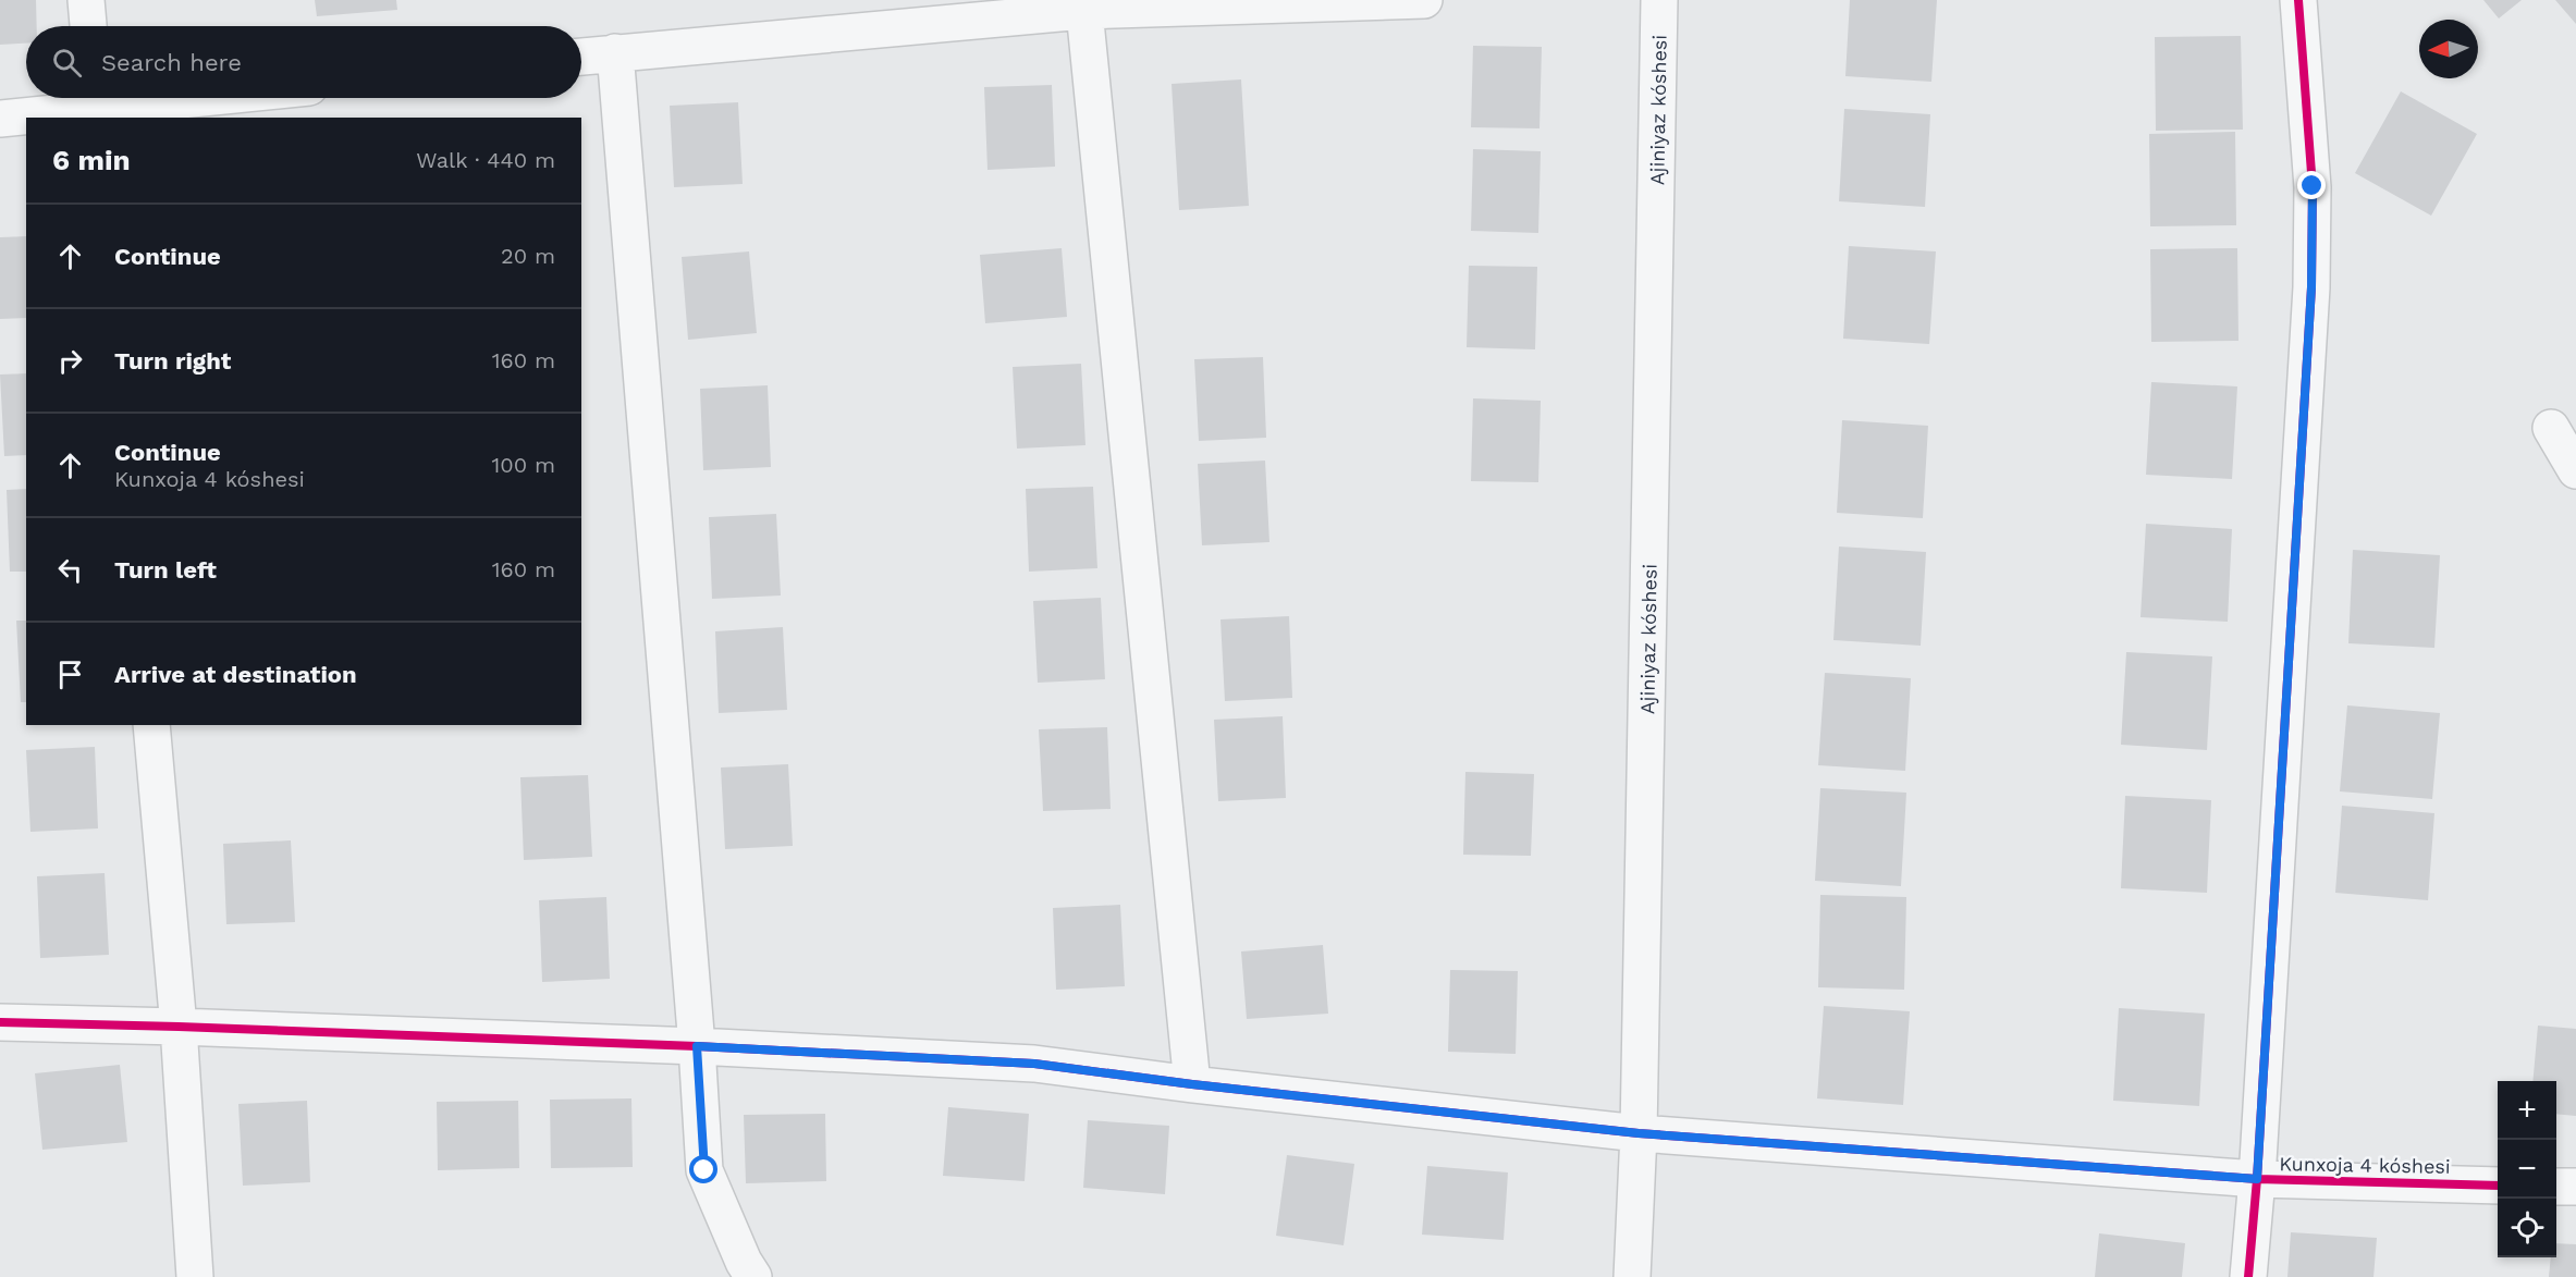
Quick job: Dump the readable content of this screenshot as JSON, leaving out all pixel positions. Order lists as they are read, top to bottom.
{
  "streets": {
    "street": ["Ajiniyaz kóshesi", "Kunxoja 4 kóshesi"]
  },
  "crossings": [
    ["Ajiniyaz kóshesi", "Kunxoja 4 kóshesi"]
  ],
  "north": "left",
  "page": {
    "search": "Search here",
    "heading": ["6 min", "Walk · 440 m"],
    "list": [
      ["Continue", "20 m"],
      ["Turn right", "160 m"],
      ["Continue", "Kunxoja 4 kóshesi", "100 m"],
      ["Turn left", "160 m"],
      "Arrive at destination"
    ],
    "map_buttons": ["+", "−"]
  }
}
